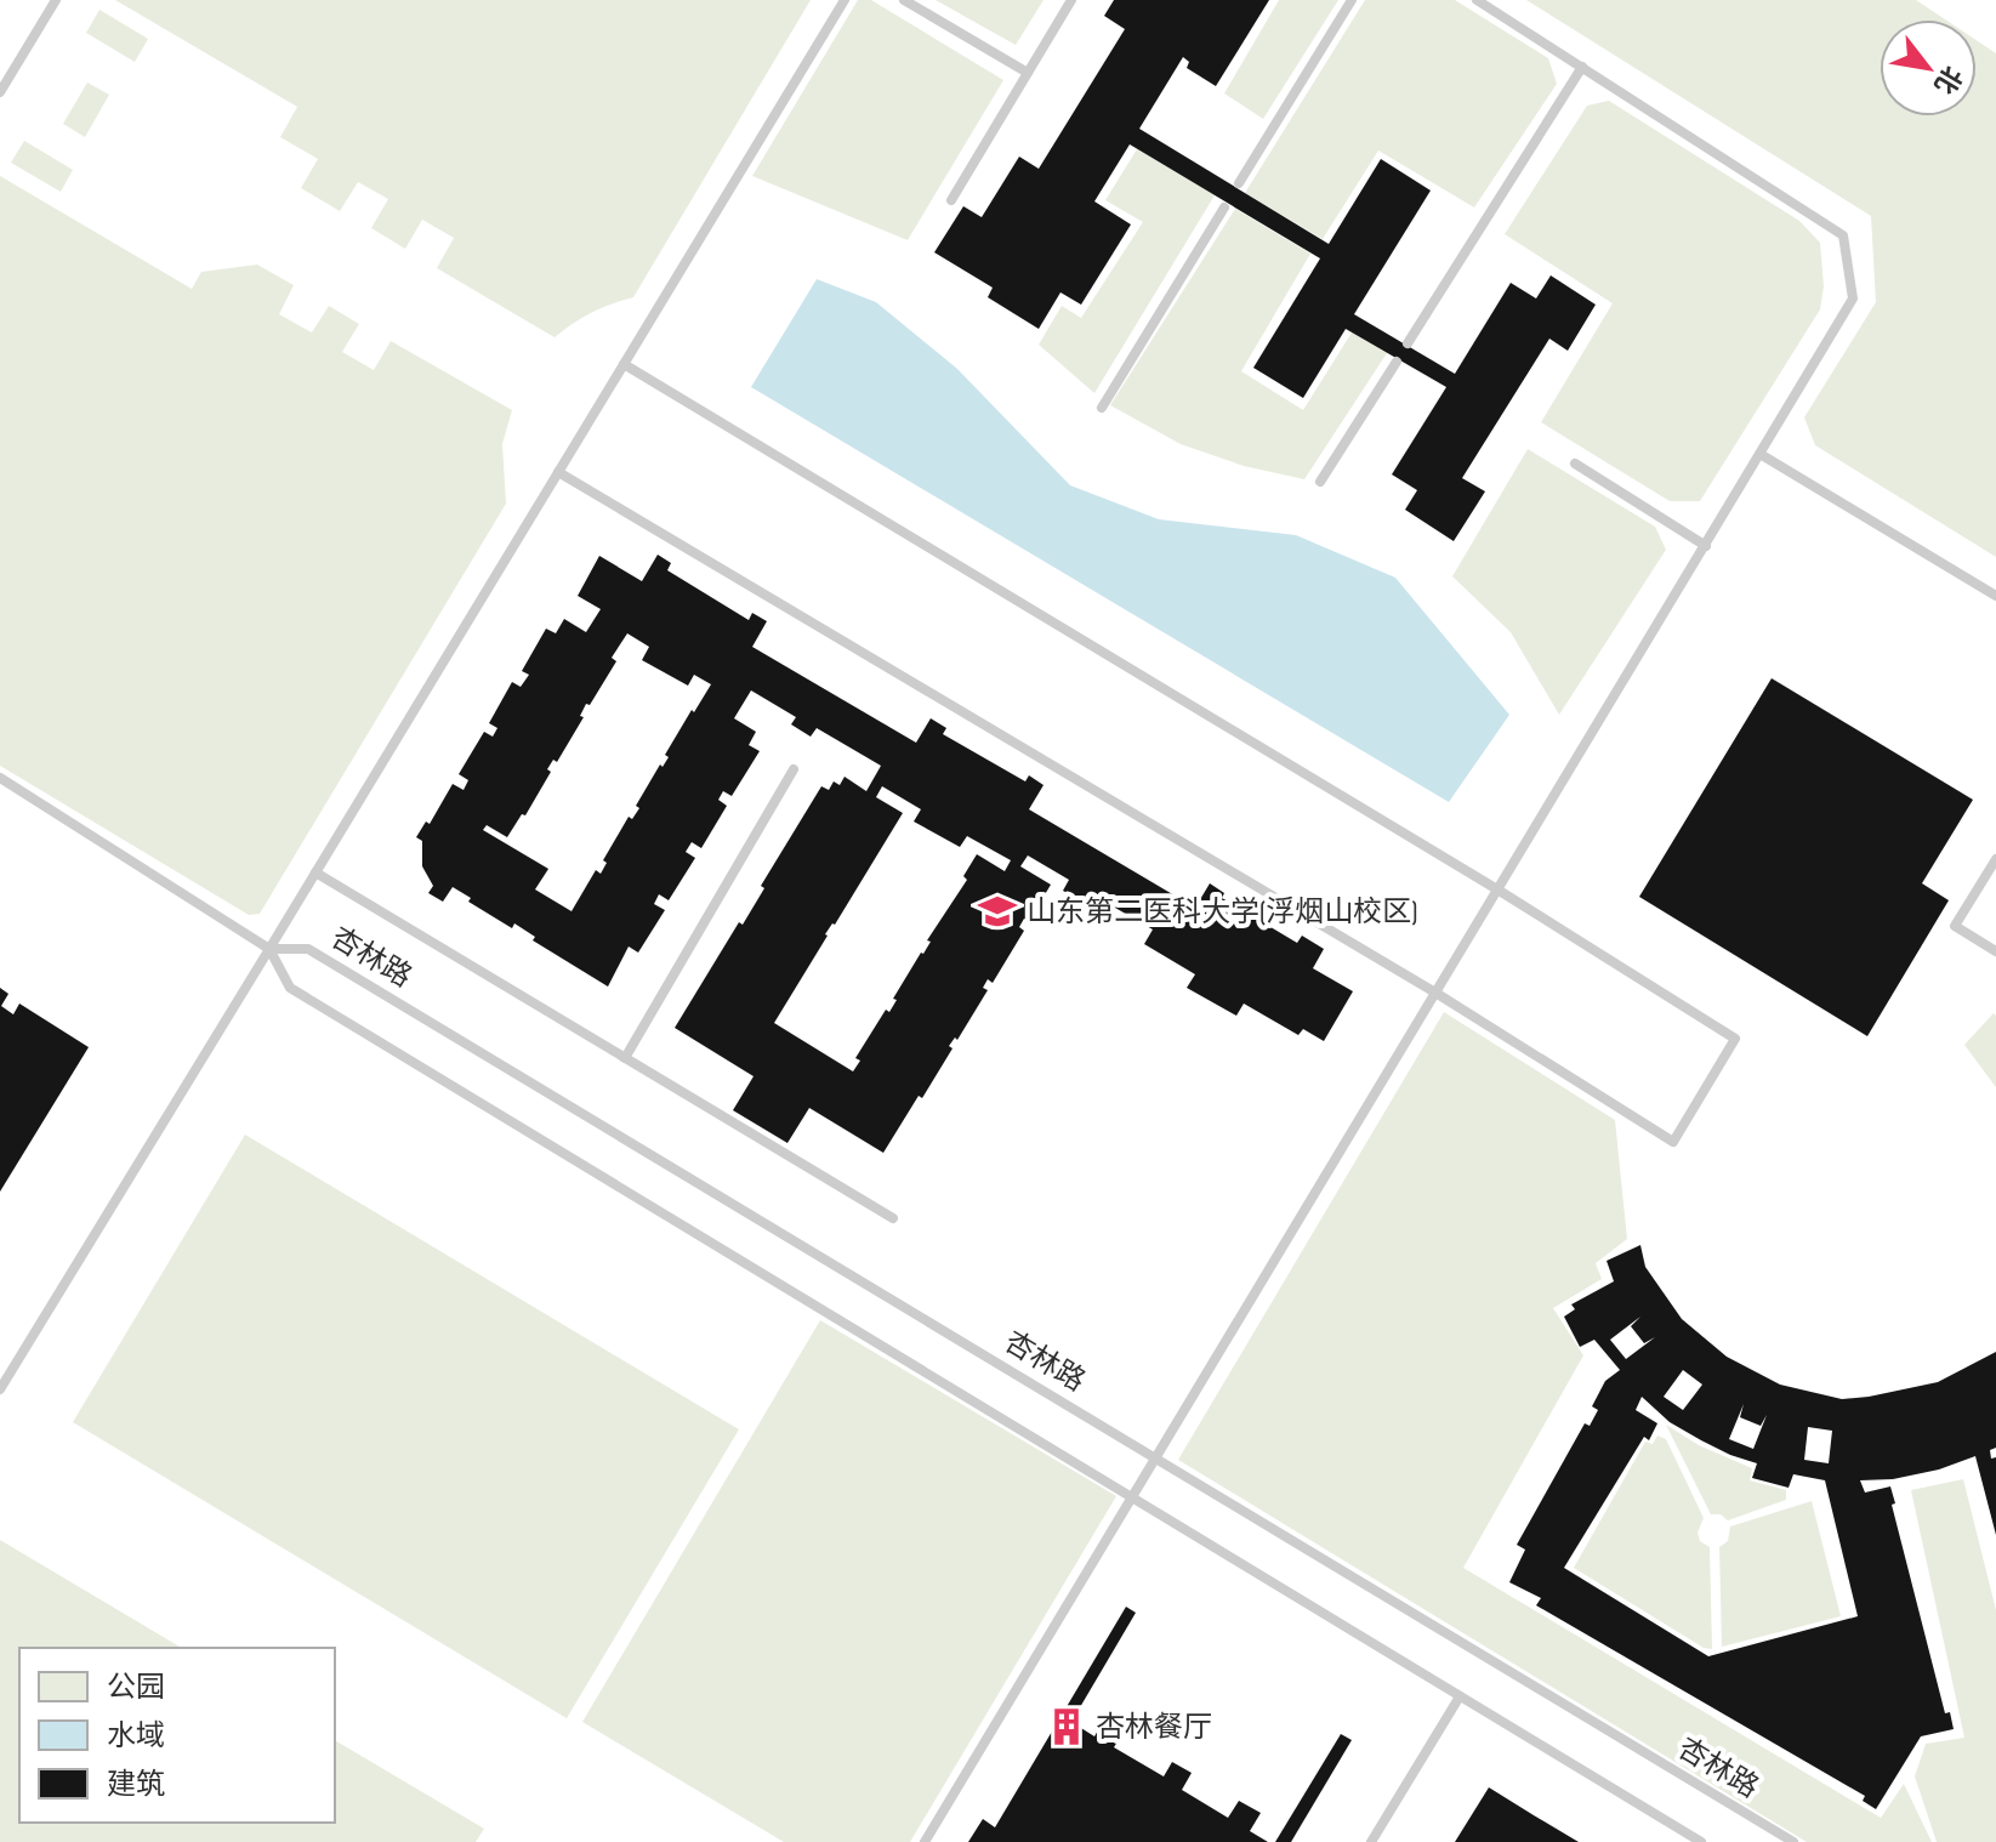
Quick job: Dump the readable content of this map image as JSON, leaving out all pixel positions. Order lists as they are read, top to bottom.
{
  "streets": {
    "lane": ["杏林路"]
  },
  "places": {
    "school or university": ["山东第二医科大学(浮烟山校区)"],
    "building": ["杏林餐厅"]
  },
  "legend": ["公园", "水域", "建筑"],
  "north": "bottom right"
}
